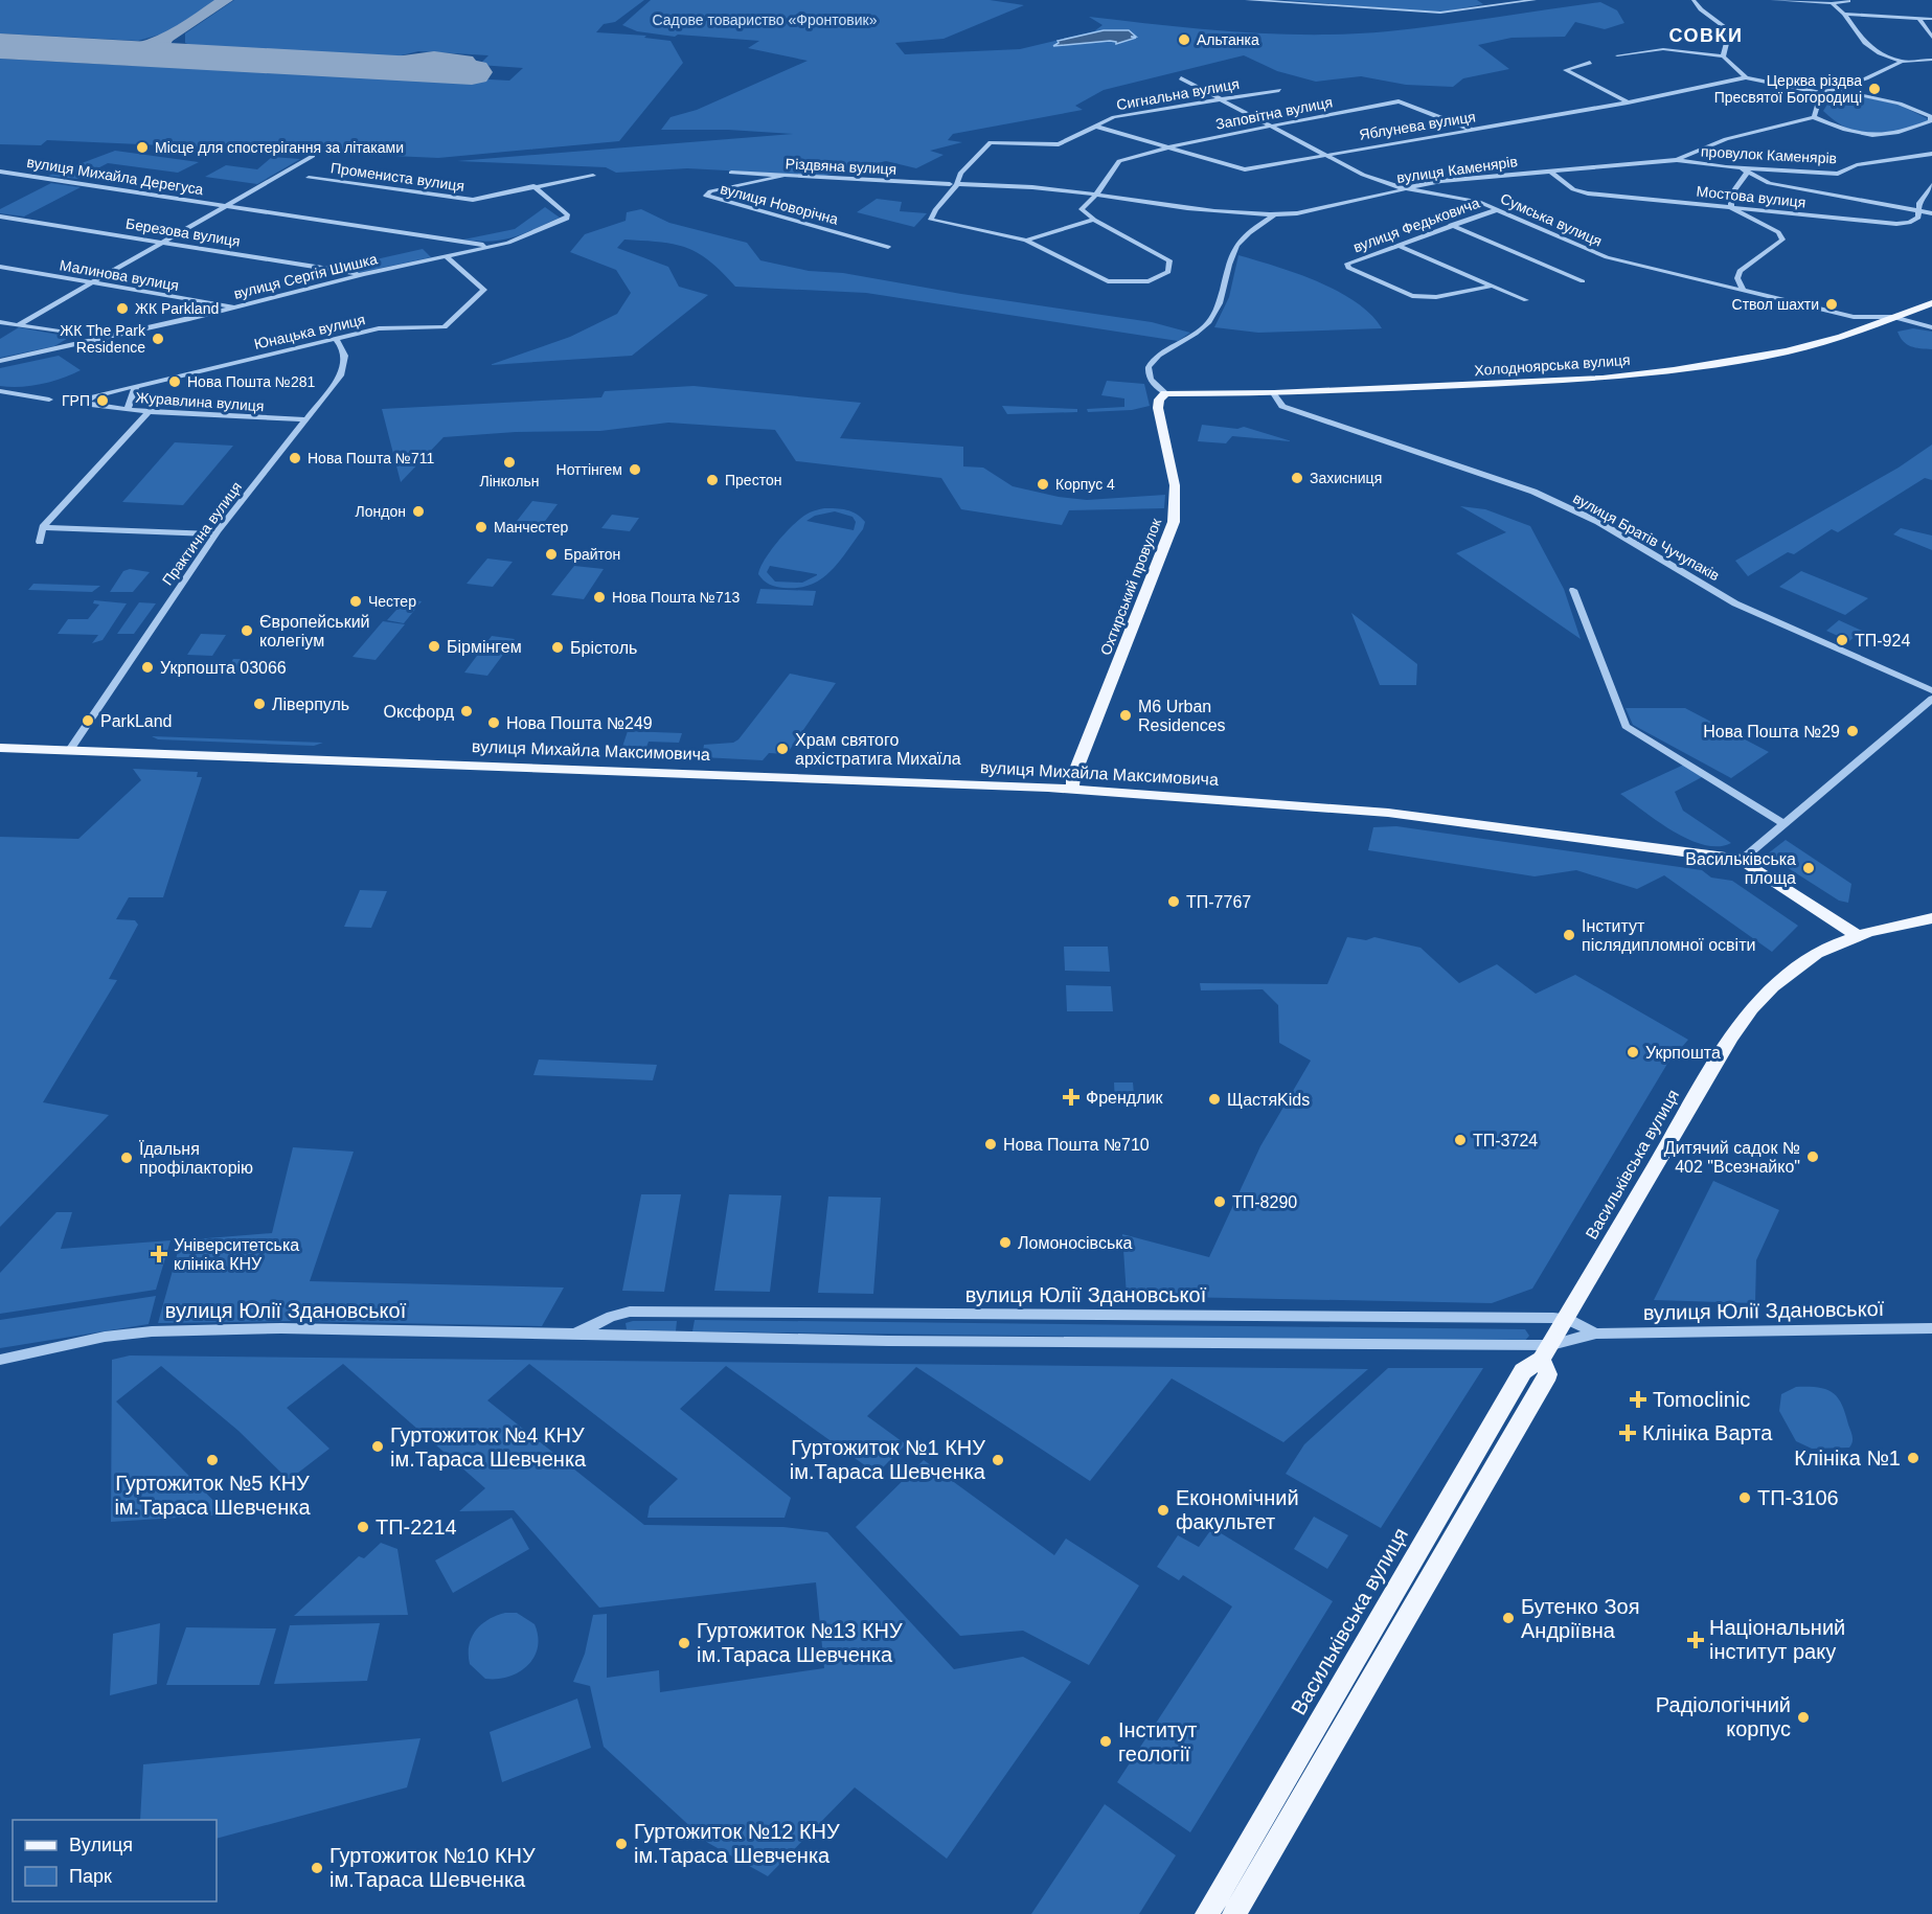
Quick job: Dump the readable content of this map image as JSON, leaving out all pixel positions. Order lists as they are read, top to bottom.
{
  "streets": {
    "main road": [
      "Холодноярська вулиця",
      "Охтирський провулок",
      "вулиця Михайла Максимовича",
      "Васильківська вулиця"
    ],
    "street": [
      "Сигнальна вулиця",
      "Заповітна вулиця",
      "Яблунева вулиця",
      "провулок Каменярів",
      "Різдвяна вулиця",
      "вулиця Каменярів",
      "вулиця Михайла Дерегуса",
      "Промениста вулиця",
      "Мостова вулиця",
      "вулиця Новорічна",
      "Сумська вулиця",
      "вулиця Федьковича",
      "Березова вулиця",
      "Малинова вулиця",
      "вулиця Сергія Шишка",
      "Юнацька вулиця",
      "Журавлина вулиця",
      "Практична вулиця",
      "вулиця Братів Чучупаків",
      "вулиця Юлії Здановської"
    ]
  },
  "crossings": [
    ["Сигнальна вулиця", "Яблунева вулиця"],
    ["Сигнальна вулиця", "Різдвяна вулиця"],
    ["Сигнальна вулиця", "вулиця Каменярів"],
    ["Сигнальна вулиця", "Сумська вулиця"],
    ["Заповітна вулиця", "Яблунева вулиця"],
    ["Заповітна вулиця", "вулиця Каменярів"],
    ["Заповітна вулиця", "Сумська вулиця"],
    ["Яблунева вулиця", "Сумська вулиця"],
    ["провулок Каменярів", "вулиця Каменярів"],
    ["Різдвяна вулиця", "вулиця Каменярів"],
    ["Різдвяна вулиця", "вулиця Новорічна"],
    ["вулиця Каменярів", "Мостова вулиця"],
    ["вулиця Каменярів", "Сумська вулиця"],
    ["вулиця Михайла Дерегуса", "вулиця Сергія Шишка"],
    ["Промениста вулиця", "вулиця Сергія Шишка"],
    ["Сумська вулиця", "вулиця Федьковича"],
    ["Сумська вулиця", "Холодноярська вулиця"],
    ["Березова вулиця", "вулиця Сергія Шишка"],
    ["Малинова вулиця", "вулиця Сергія Шишка"],
    ["вулиця Сергія Шишка", "Юнацька вулиця"],
    ["Юнацька вулиця", "Журавлина вулиця"],
    ["Юнацька вулиця", "Практична вулиця"],
    ["Холодноярська вулиця", "вулиця Братів Чучупаків"],
    ["Холодноярська вулиця", "Охтирський провулок"],
    ["Журавлина вулиця", "Практична вулиця"],
    ["Практична вулиця", "вулиця Михайла Максимовича"],
    ["Охтирський провулок", "вулиця Михайла Максимовича"],
    ["Васильківська вулиця", "вулиця Юлії Здановської"]
  ],
  "districts": ["СОВКИ"],
  "parks": ["Садове товариство «Фронтовик»"],
  "places": {
    "other": [
      "Альтанка",
      "Церква різдва Пресвятої Богородиці",
      "Місце для спостерігання за літаками",
      "Ствол шахти",
      "ЖК Parkland",
      "ЖК The Park Residence",
      "Нова Пошта №281",
      "ГРП",
      "Нова Пошта №711",
      "Лінкольн",
      "Ноттінгем",
      "Захисниця",
      "Престон",
      "Корпус 4",
      "Лондон",
      "Манчестер",
      "Брайтон",
      "Нова Пошта №713",
      "Честер",
      "Європейський колегіум",
      "ТП-924",
      "Бірмінгем",
      "Брістоль",
      "Укрпошта 03066",
      "Ліверпуль",
      "Оксфорд",
      "M6 Urban Residences",
      "ParkLand",
      "Нова Пошта №249",
      "Нова Пошта №29",
      "Храм святого архістратига Михаїла",
      "Васильківська площа",
      "ТП-7767",
      "Інститут післядипломної освіти",
      "Укрпошта",
      "ЩастяKids",
      "ТП-3724",
      "Нова Пошта №710",
      "Дитячий садок № 402 \"Всезнайко\"",
      "Їдальня профілакторію",
      "ТП-8290",
      "Ломоносівська",
      "Гуртожиток №4 КНУ ім.Тараса Шевченка",
      "Клініка №1",
      "Гуртожиток №5 КНУ ім.Тараса Шевченка",
      "Гуртожиток №1 КНУ ім.Тараса Шевченка",
      "ТП-3106",
      "Економічний факультет",
      "ТП-2214",
      "Бутенко Зоя Андріївна",
      "Гуртожиток №13 КНУ ім.Тараса Шевченка",
      "Радіологічний корпус",
      "Інститут геології",
      "Гуртожиток №12 КНУ ім.Тараса Шевченка",
      "Гуртожиток №10 КНУ ім.Тараса Шевченка"
    ],
    "health": [
      "Френдлик",
      "Університетська клініка КНУ",
      "Tomoclinic",
      "Клініка Варта",
      "Національний інститут раку"
    ]
  },
  "legend": ["Вулиця", "Парк"]
}
